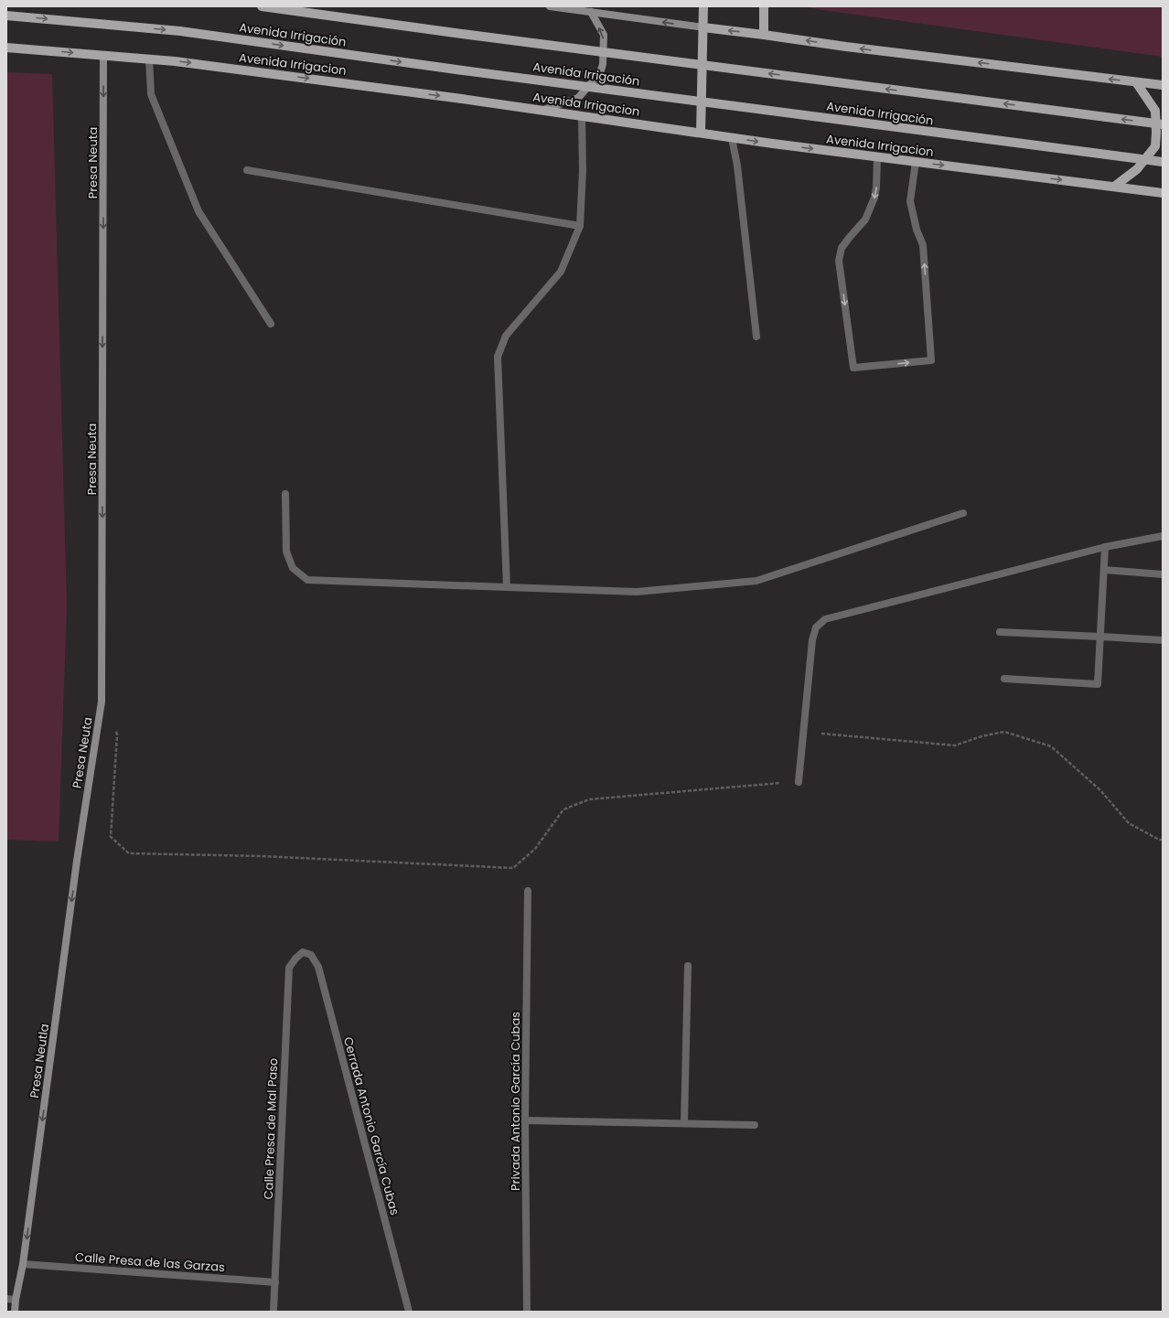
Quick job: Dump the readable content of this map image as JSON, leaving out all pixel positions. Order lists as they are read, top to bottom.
{
  "streets": {
    "main road": ["Avenida Irrigación", "Avenida Irrigacion"],
    "street": [
      "Presa Neuta",
      "Presa Neutla",
      "Privada Antonio García Cubas",
      "Cerrada Antonio García Cubas",
      "Calle Presa de Mal Paso",
      "Calle Presa de las Garzas"
    ]
  },
  "crossings": [
    ["Avenida Irrigacion", "Presa Neuta"],
    ["Presa Neuta", "Presa Neutla"],
    ["Presa Neutla", "Calle Presa de las Garzas"],
    ["Cerrada Antonio García Cubas", "Calle Presa de Mal Paso"],
    ["Calle Presa de Mal Paso", "Calle Presa de las Garzas"]
  ],
  "one_way": ["Avenida Irrigacion", "Presa Neuta", "Presa Neutla"]
}
